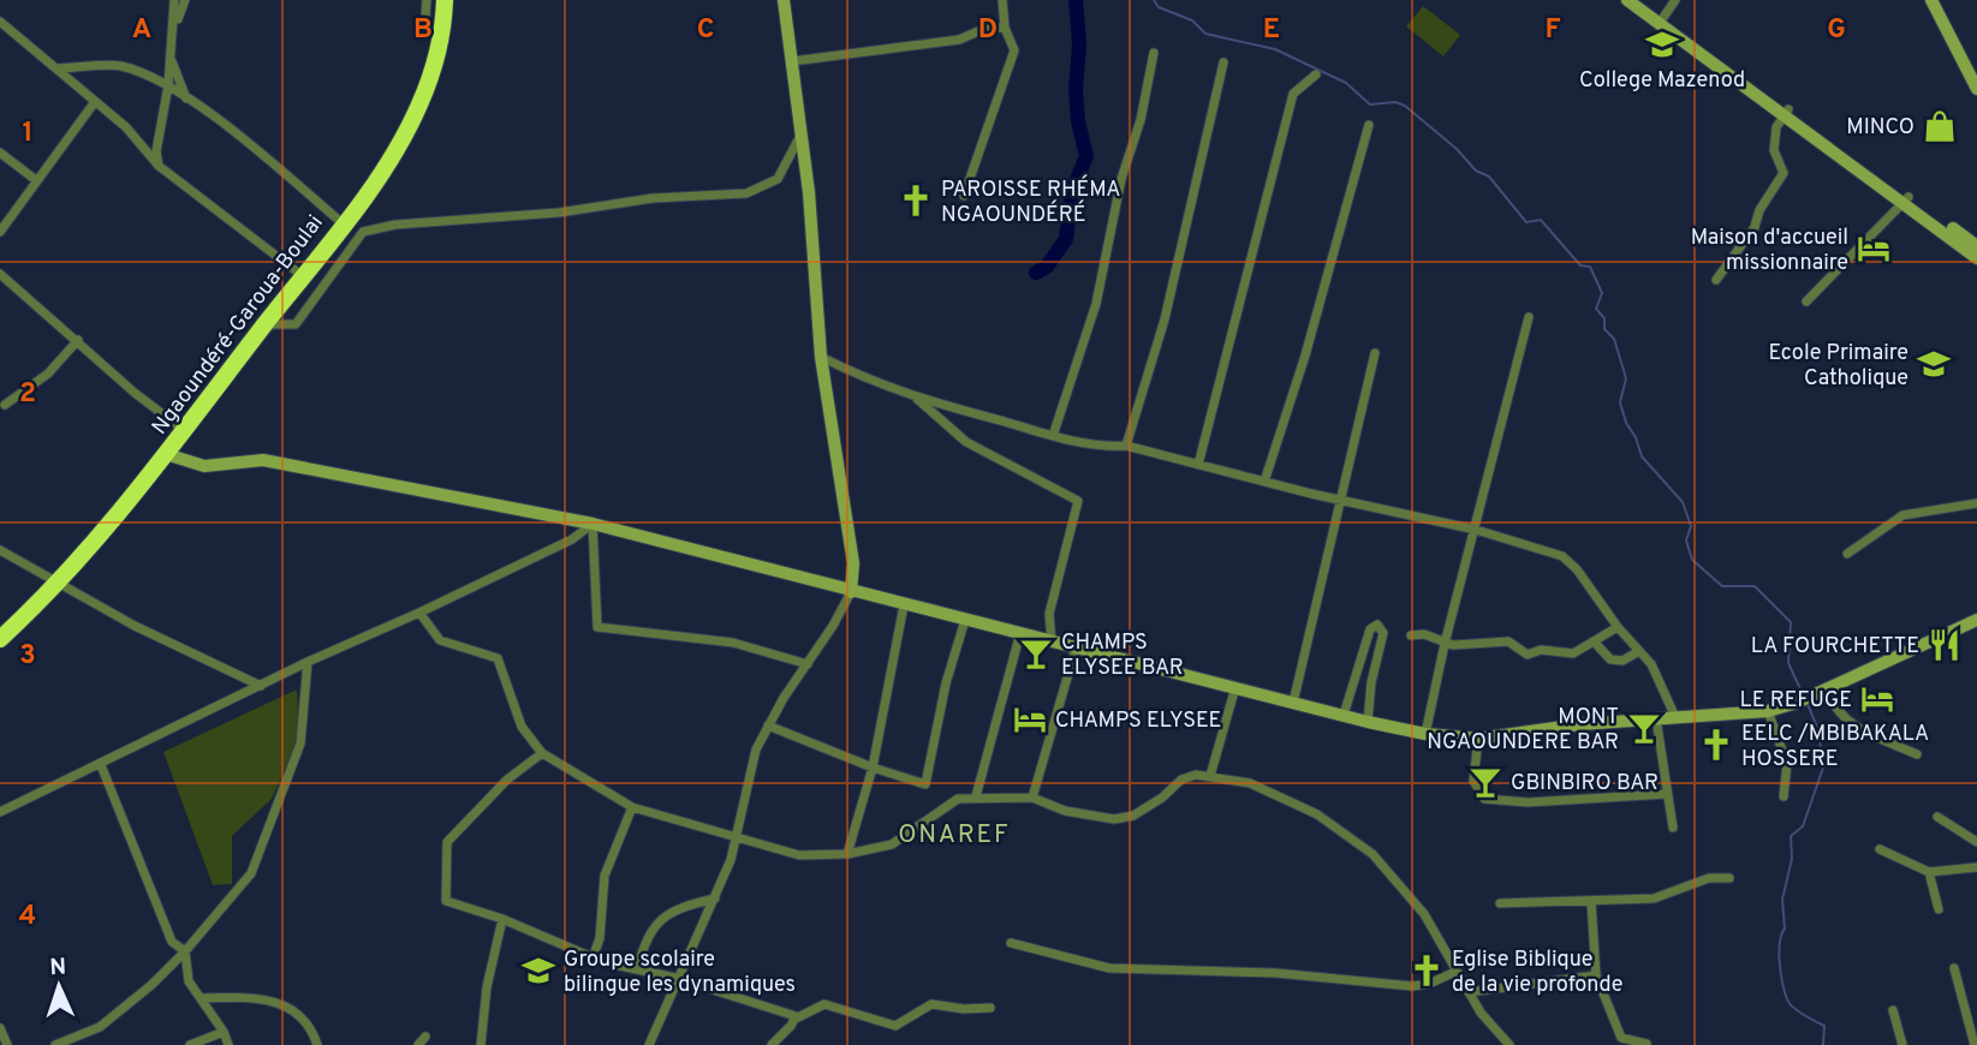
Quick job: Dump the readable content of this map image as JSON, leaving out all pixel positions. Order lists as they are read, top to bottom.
{
  "streets": {
    "highway": ["Ngaoundéré-Garoua-Boulai"]
  },
  "districts": ["ONAREF"],
  "places": {
    "school or university": ["College Mazenod", "Ecole Primaire Catholique", "Groupe scolaire bilingue les dynamiques"],
    "shop": ["MINCO"],
    "church": ["PAROISSE RHÉMA NGAOUNDÉRÉ", "EELC /MBIBAKALA HOSSERE", "Eglise Biblique de la vie profonde"],
    "hotel": ["Maison d'accueil missionnaire", "LE REFUGE", "CHAMPS ELYSEE"],
    "restaurant": ["LA FOURCHETTE"],
    "bar": ["CHAMPS ELYSEE BAR", "MONT NGAOUNDERE BAR", "GBINBIRO BAR"]
  },
  "north": "top",
  "grid": {
    "columns": [
      "A",
      "B",
      "C",
      "D",
      "E",
      "F",
      "G"
    ],
    "rows": [
      "1",
      "2",
      "3",
      "4"
    ]
  }
}
